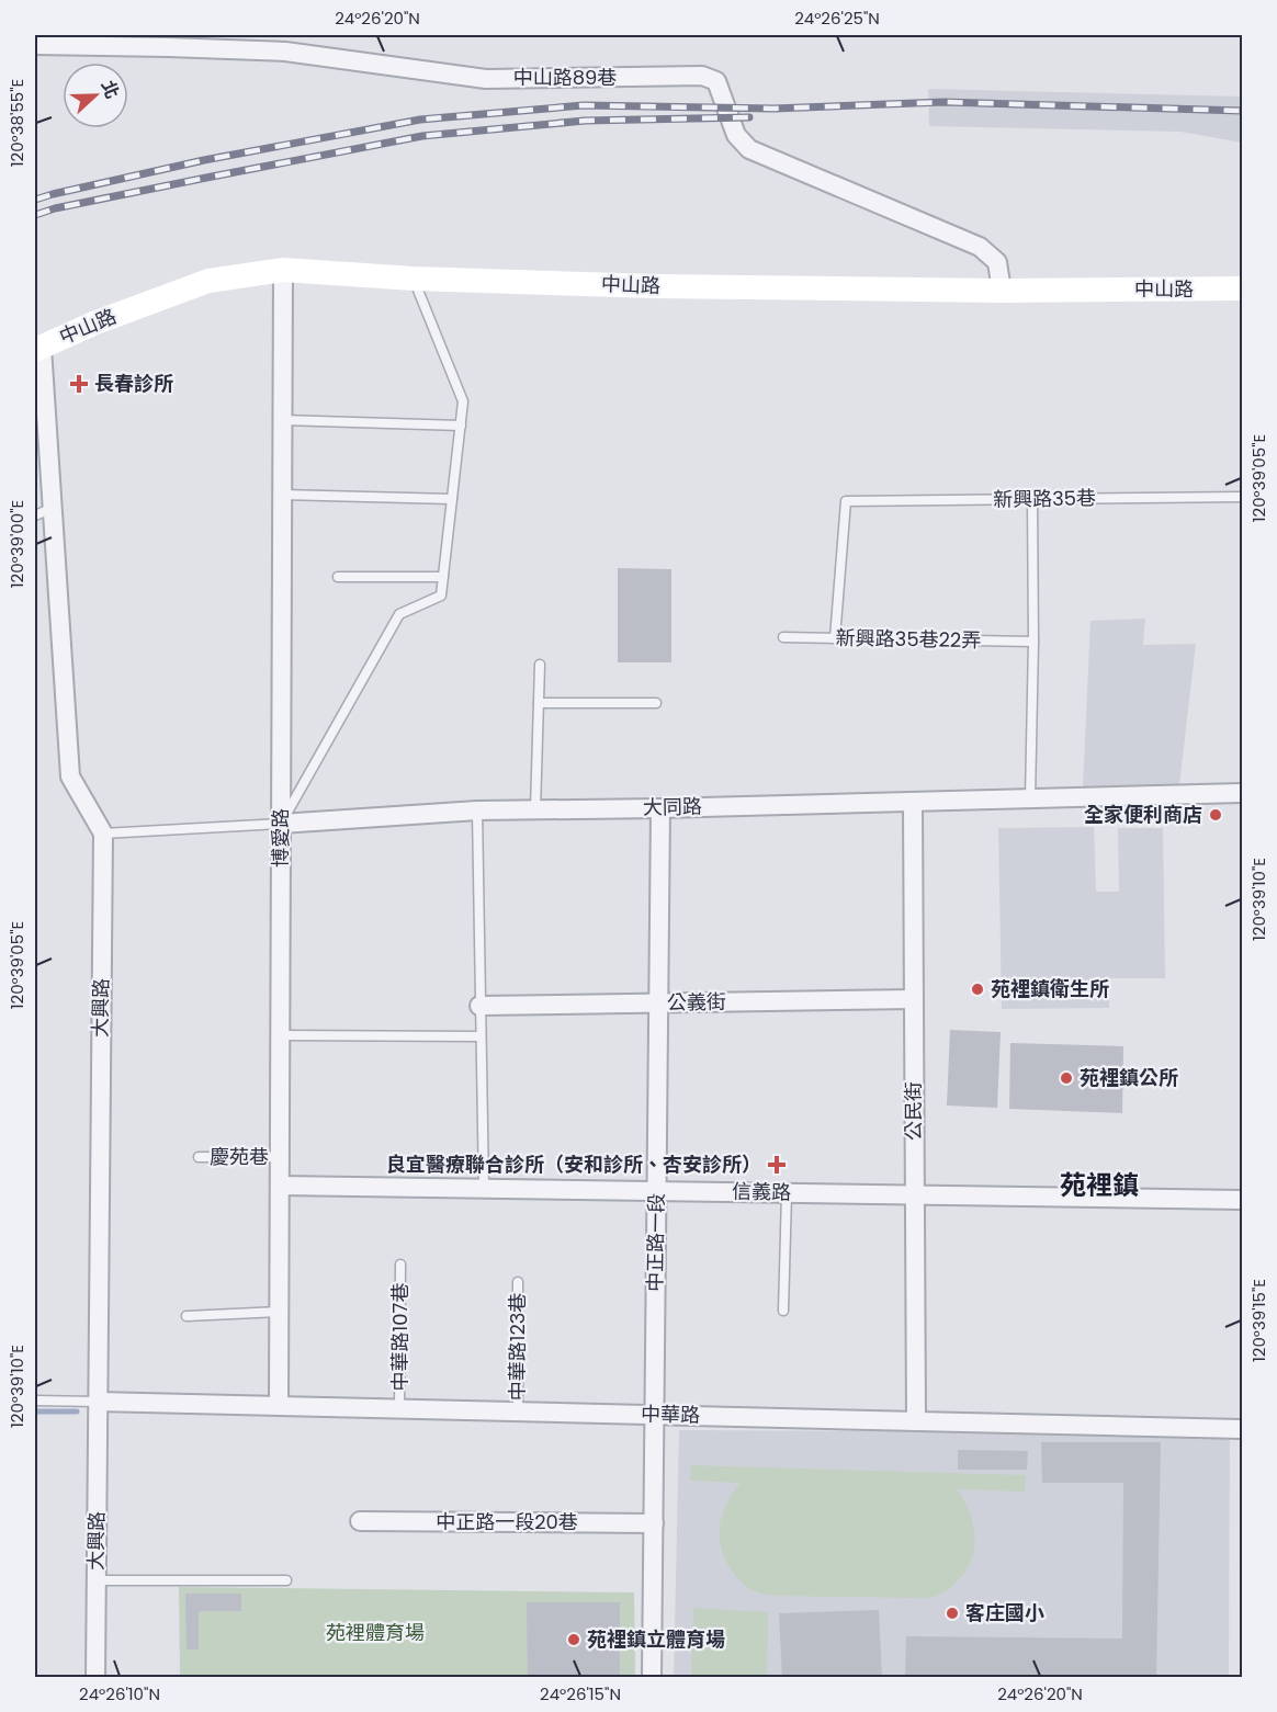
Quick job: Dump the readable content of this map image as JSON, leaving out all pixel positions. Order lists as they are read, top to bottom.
{
  "streets": {
    "street": [
      "中山路89巷",
      "中山路",
      "大同路",
      "博愛路",
      "公義街",
      "大興路",
      "公民街",
      "信義路",
      "中正路一段",
      "中華路",
      "中正路一段20巷"
    ],
    "lane": [
      "新興路35巷",
      "新興路35巷22弄",
      "慶苑巷",
      "中華路107巷",
      "中華路123巷"
    ]
  },
  "crossings": [
    ["中山路89巷", "中山路"],
    ["中山路", "博愛路"],
    ["新興路35巷", "新興路35巷22弄"],
    ["大同路", "博愛路"],
    ["大同路", "大興路"],
    ["大同路", "公民街"],
    ["大同路", "中正路一段"],
    ["博愛路", "慶苑巷"],
    ["博愛路", "信義路"],
    ["博愛路", "中華路"],
    ["公義街", "公民街"],
    ["公義街", "中正路一段"],
    ["大興路", "中華路"],
    ["公民街", "信義路"],
    ["公民街", "中華路"],
    ["信義路", "中正路一段"],
    ["中正路一段", "中華路"],
    ["中正路一段", "中正路一段20巷"],
    ["中華路107巷", "中華路"],
    ["中華路123巷", "中華路"]
  ],
  "districts": ["苑裡鎮"],
  "parks": ["苑裡體育場"],
  "places": {
    "health": ["長春診所", "良宜醫療聯合診所（安和診所、杏安診所）"],
    "other": [
      "全家便利商店",
      "苑裡鎮衛生所",
      "苑裡鎮公所",
      "客庄國小",
      "苑裡鎮立體育場"
    ]
  },
  "north": "right",
  "coordinates": [
    "24°26'20\"N",
    "24°26'25\"N",
    "120°38'55\"E",
    "120°39'05\"E",
    "120°39'00\"E",
    "120°39'10\"E",
    "120°39'15\"E",
    "24°26'10\"N",
    "24°26'15\"N"
  ]
}
